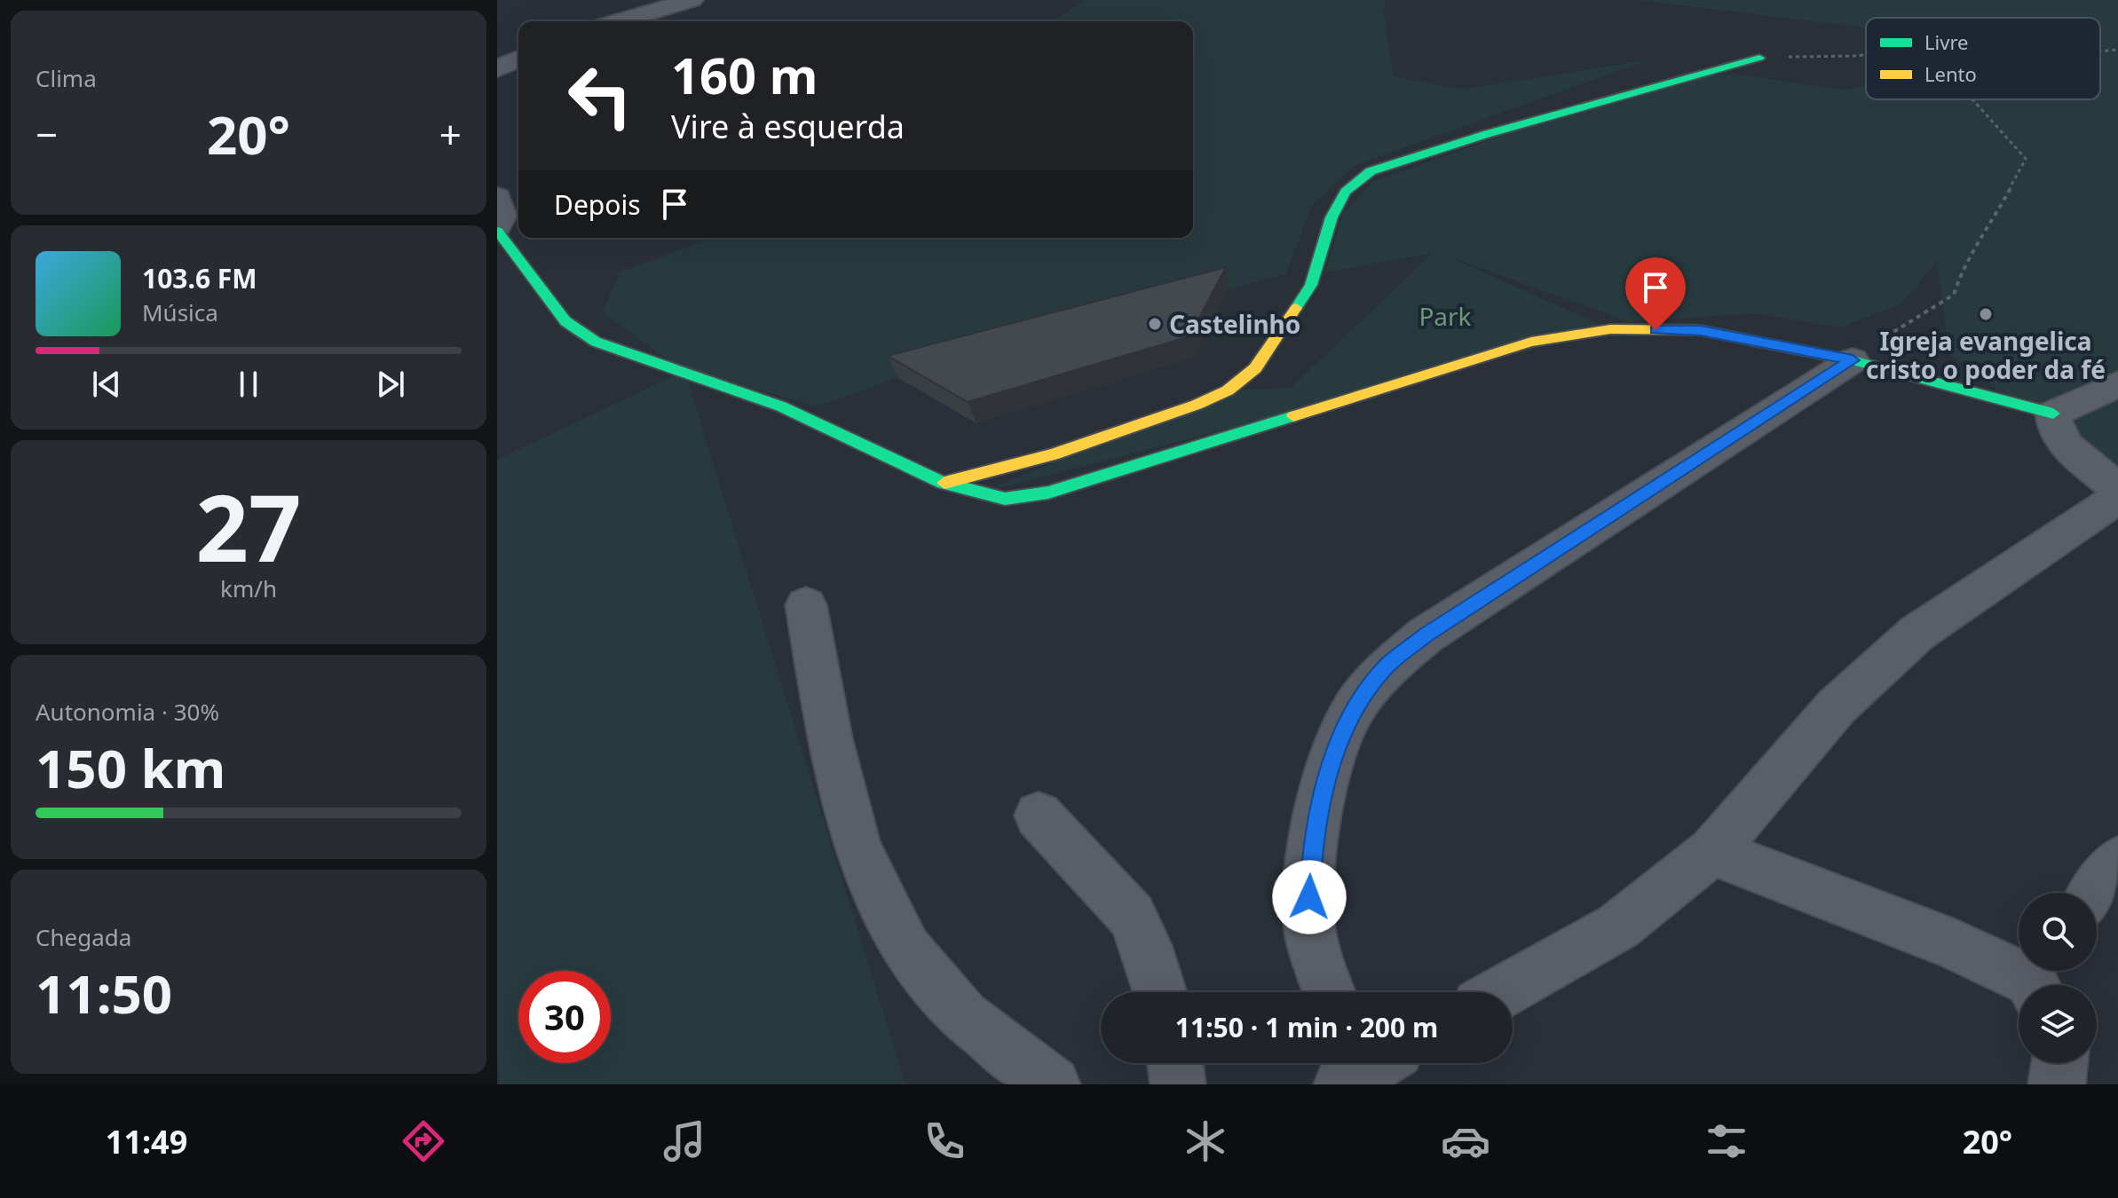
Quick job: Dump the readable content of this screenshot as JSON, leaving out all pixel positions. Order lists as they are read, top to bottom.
{
  "parks": ["Park"],
  "places": ["Igreja evangelica cristo o poder da fé", "Castelinho"],
  "legend": ["Livre", "Lento"],
  "page": {
    "tile": [
      "Clima",
      ["27", "km/h"],
      ["Autonomia · 30%", "150 km"],
      ["Chegada", "11:50"]
    ],
    "turn": ["160 m", "Vire à esquerda"],
    "heat": ["−", "20°", "+"],
    "then": "Depois",
    "song": ["103.6 FM", "Música"],
    "limit": "30",
    "trip": "11:50 · 1 min · 200 m",
    "tabs": ["11:49", "20°"]
  }
}
